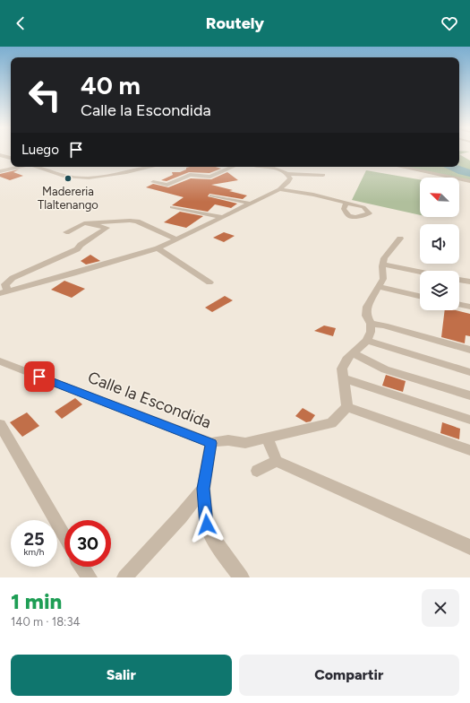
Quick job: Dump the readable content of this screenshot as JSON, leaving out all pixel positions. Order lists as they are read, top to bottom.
{
  "streets": {
    "street": ["Calle la Escondida"]
  },
  "places": ["Madereria Tlaltenango"],
  "north": "top left",
  "page": {
    "header": "Routely",
    "turn": ["40 m", "Calle la Escondida"],
    "then": "Luego",
    "speed": "25 km/h",
    "limit": "30",
    "heading": ["1 min", "140 m · 18:34"],
    "buttons": ["Salir", "Compartir"]
  }
}
